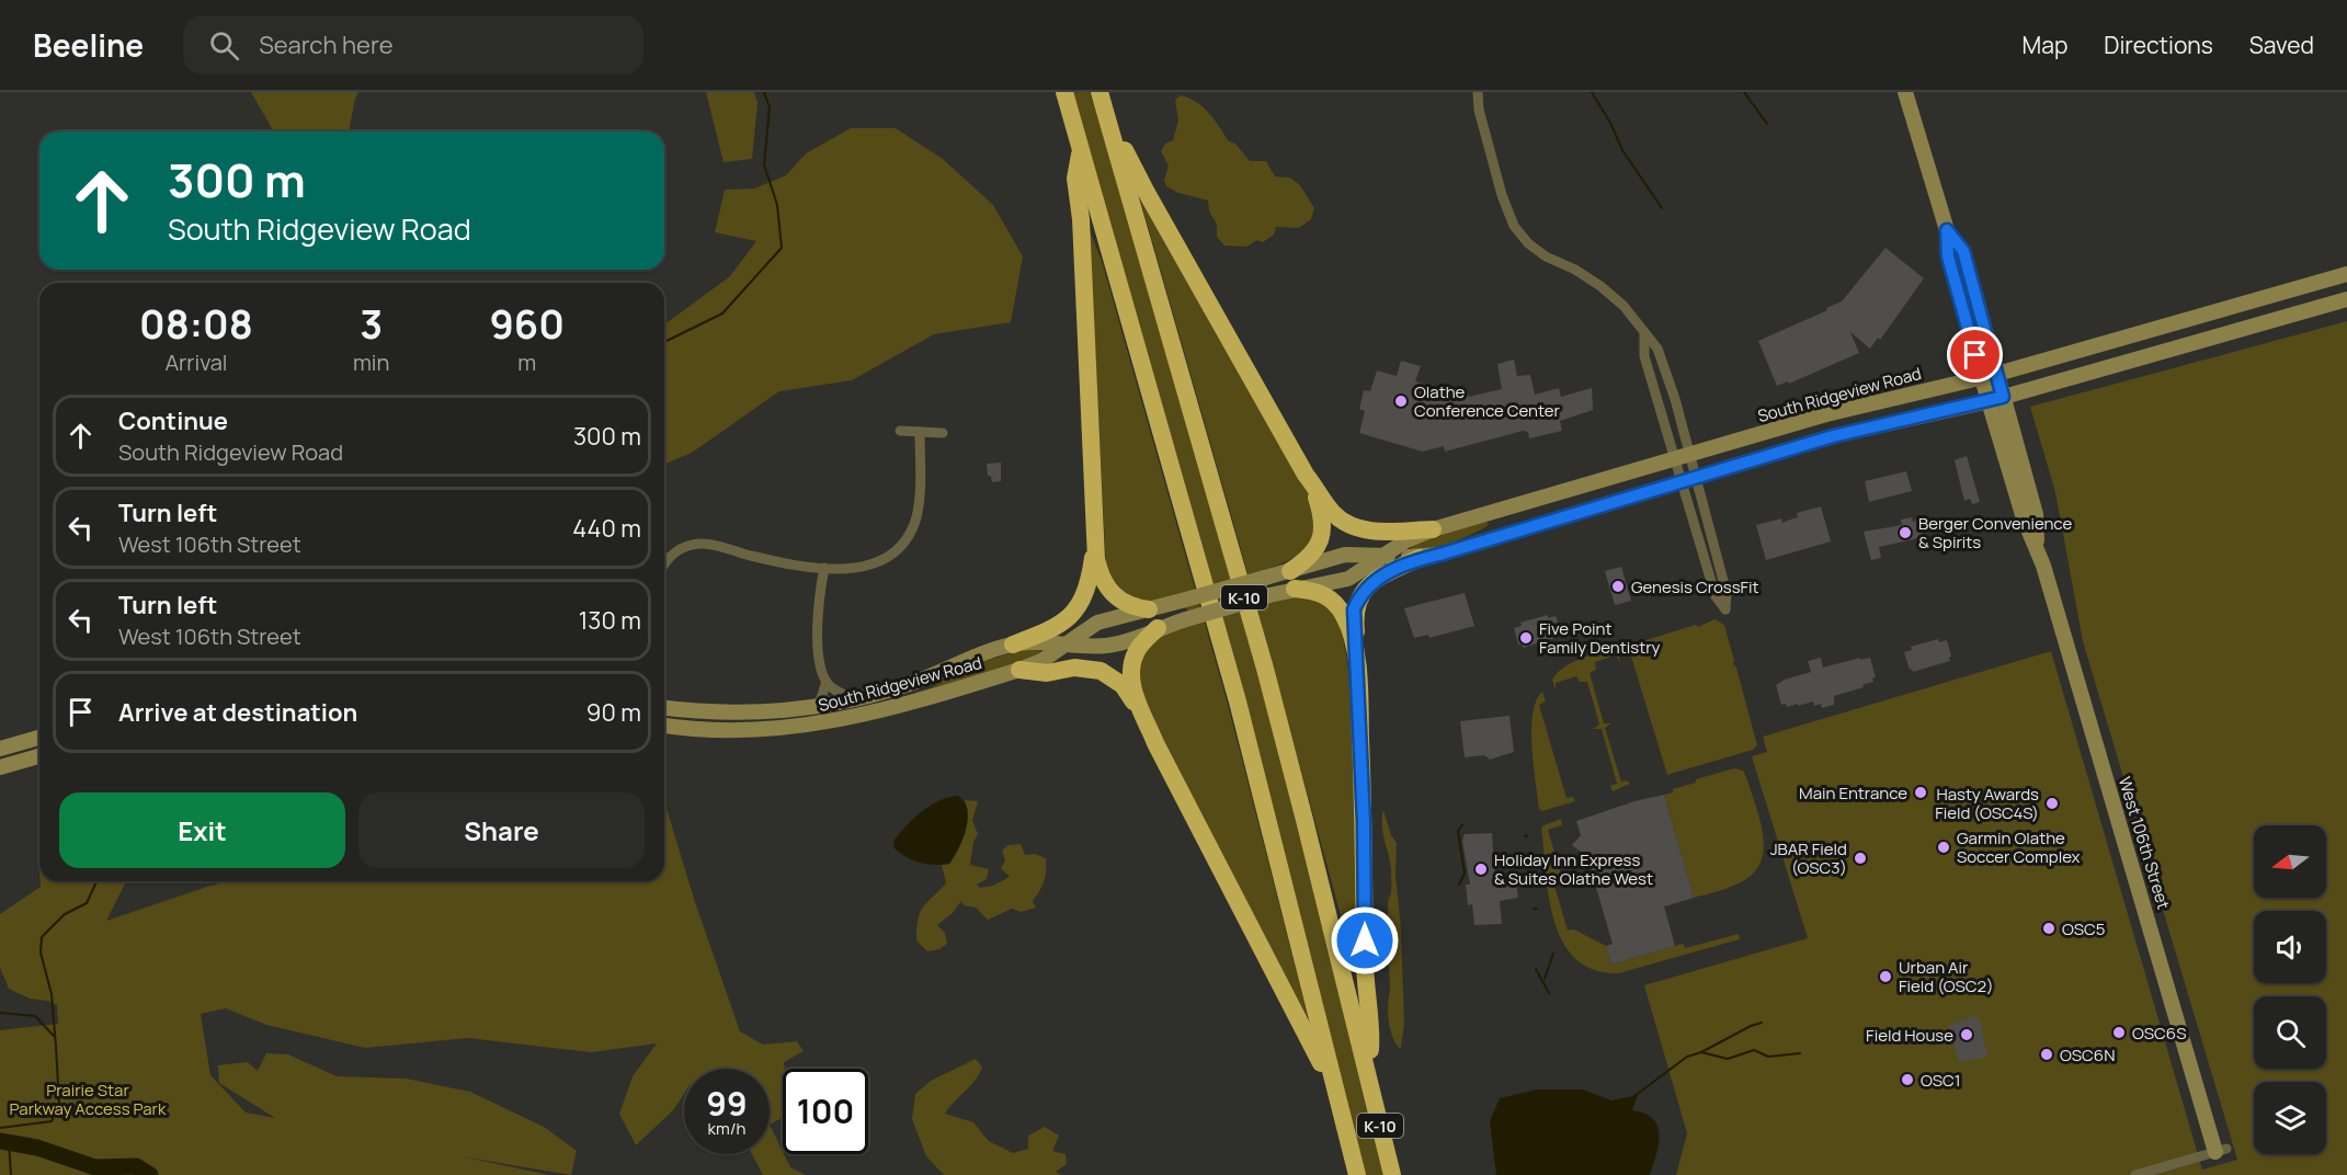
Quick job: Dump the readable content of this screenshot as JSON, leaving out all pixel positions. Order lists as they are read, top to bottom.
{
  "streets": {
    "highway": ["K-10"],
    "main road": ["South Ridgeview Road", "West 106th Street"]
  },
  "crossings": [
    ["South Ridgeview Road", "West 106th Street"]
  ],
  "parks": ["Prairie Star Parkway Access Park"],
  "places": [
    "Olathe Conference Center",
    "Berger Convenience & Spirits",
    "Genesis CrossFit",
    "Five Point Family Dentistry",
    "Main Entrance",
    "Hasty Awards Field (OSC4S)",
    "Garmin Olathe Soccer Complex",
    "JBAR Field (OSC3)",
    "Holiday Inn Express & Suites Olathe West",
    "OSC5",
    "Urban Air Field (OSC2)",
    "OSC6S",
    "Field House",
    "OSC6N",
    "OSC1"
  ],
  "north": "left",
  "page": {
    "header": "Beeline",
    "search": "Search here",
    "nav": ["Map", "Directions", "Saved"],
    "turn": ["300 m", "South Ridgeview Road"],
    "eta": [
      "08:08",
      "Arrival",
      "3",
      "min",
      "960",
      "m"
    ],
    "list": [
      {
        "name": "Continue",
        "note": "South Ridgeview Road",
        "value": "300 m"
      },
      {
        "name": "Turn left",
        "note": "West 106th Street",
        "value": "440 m"
      },
      {
        "name": "Turn left",
        "note": "West 106th Street",
        "value": "130 m"
      },
      {
        "name": "Arrive at destination",
        "value": "90 m"
      }
    ],
    "buttons": ["Exit", "Share"],
    "speed": "99 km/h",
    "limit": "100"
  }
}
